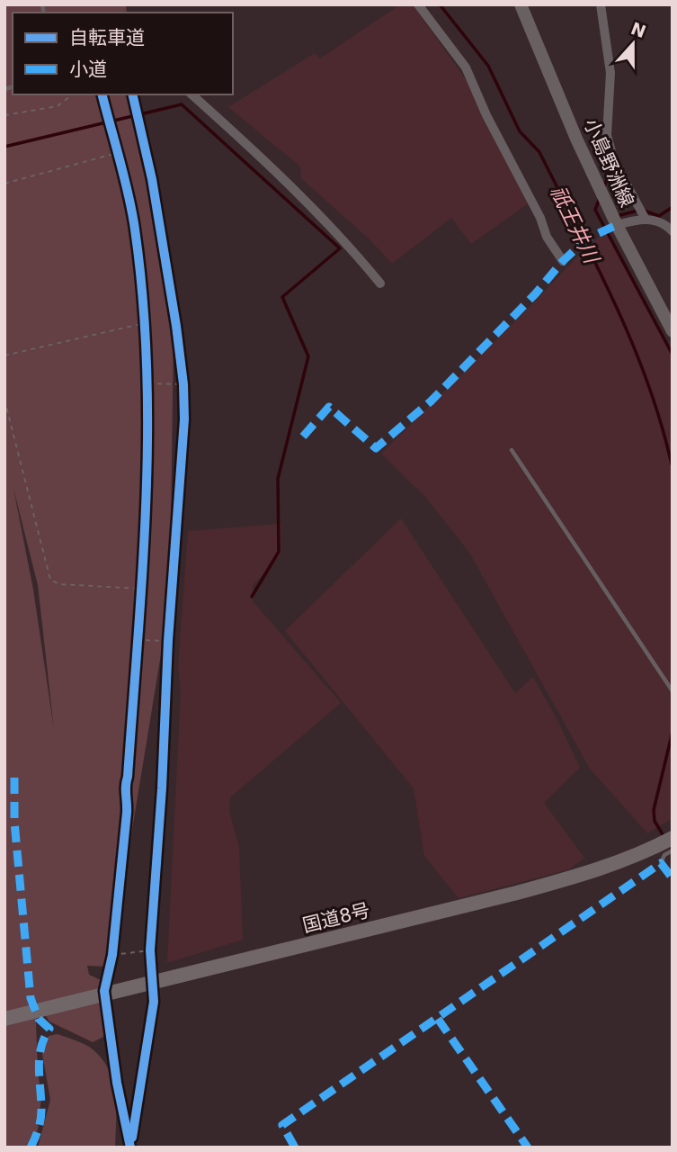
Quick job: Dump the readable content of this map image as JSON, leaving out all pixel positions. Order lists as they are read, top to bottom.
{
  "streets": {
    "highway": ["国道8号"],
    "main road": ["小島野洲線"]
  },
  "water": ["祇王井川"],
  "legend": ["自転車道", "小道"],
  "north": "top"
}
